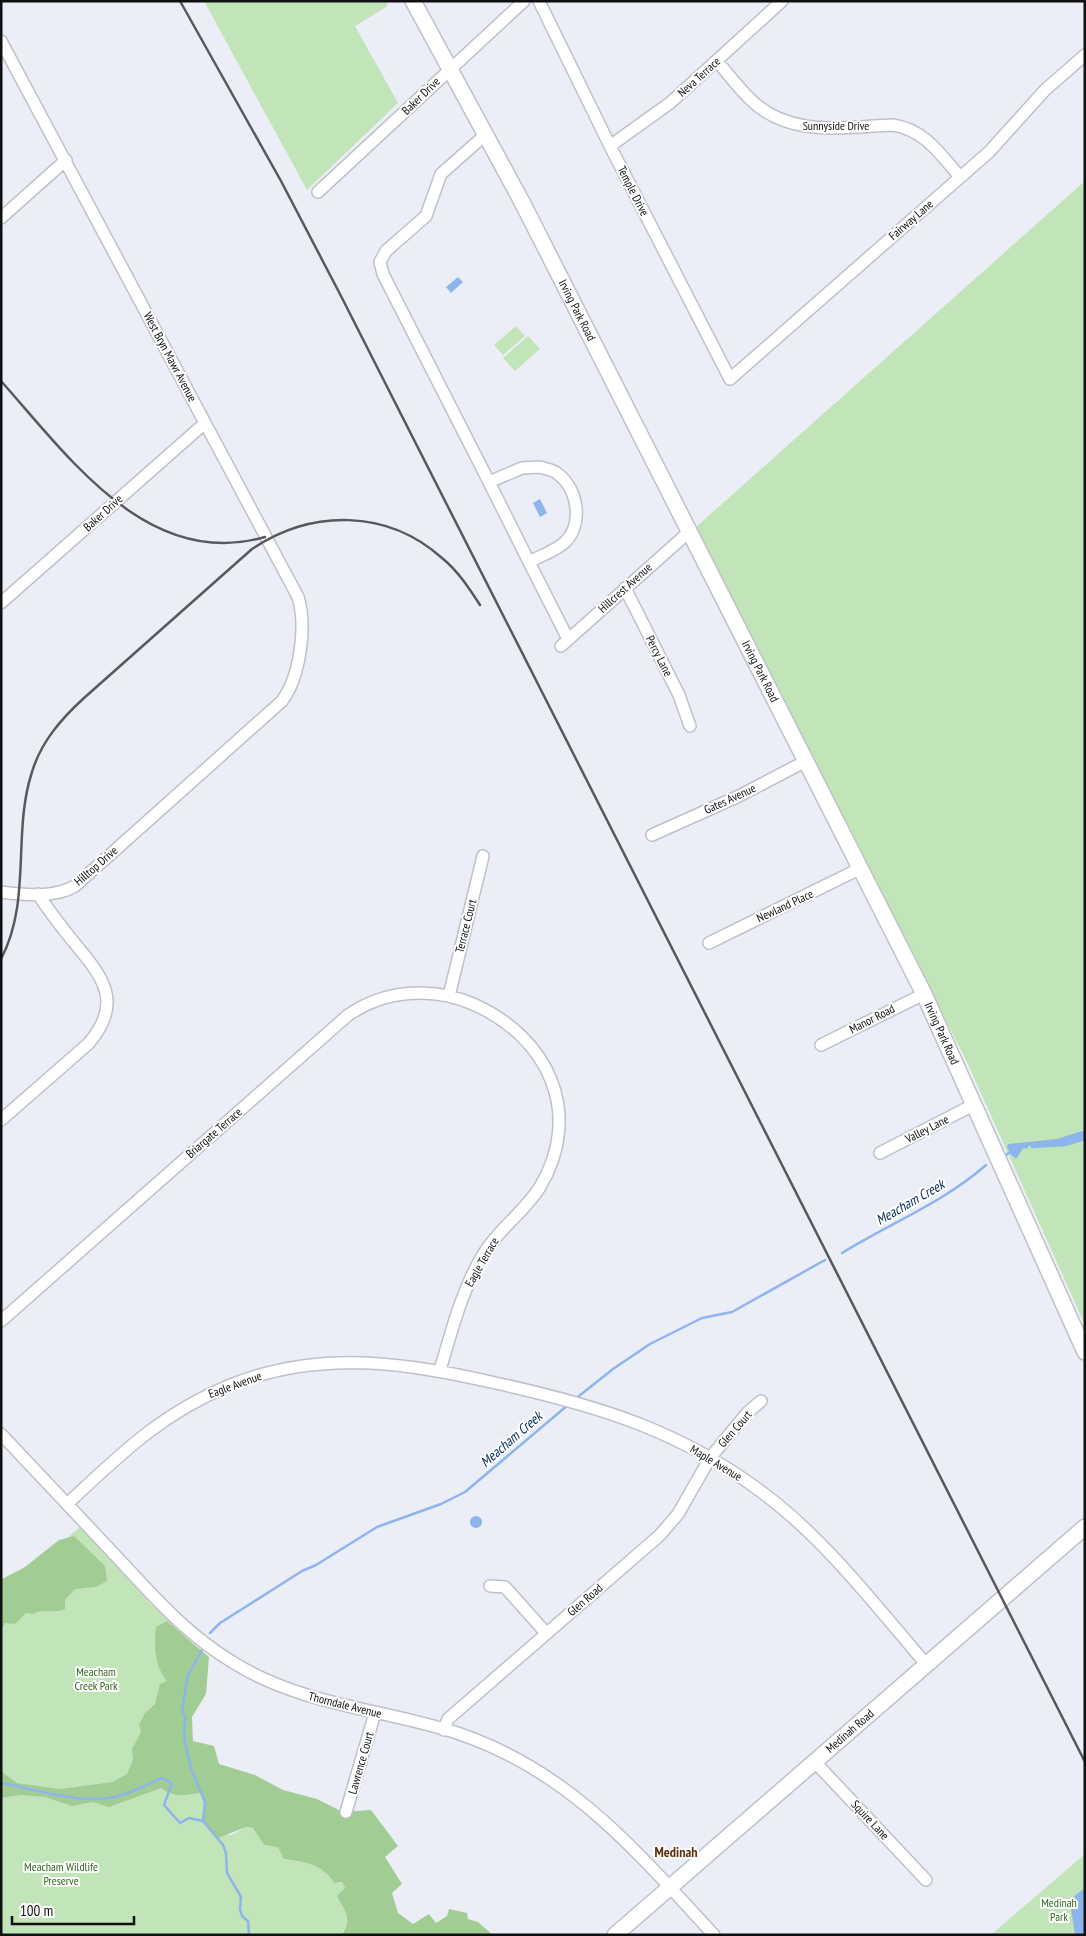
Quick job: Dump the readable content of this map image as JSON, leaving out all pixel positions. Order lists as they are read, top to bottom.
{
  "streets": {
    "main road": ["Irving Park Road", "Medinah Road"],
    "street": [
      "Neva Terrace",
      "Baker Drive",
      "Sunnyside Drive",
      "Temple Drive",
      "Fairway Lane",
      "West Bryn Mawr Avenue",
      "Hillcrest Avenue",
      "Percy Lane",
      "Gates Avenue",
      "Hilltop Drive",
      "Newland Place",
      "Terrace Court",
      "Manor Road",
      "Valley Lane",
      "Briargate Terrace",
      "Eagle Terrace",
      "Eagle Avenue",
      "Glen Court",
      "Maple Avenue",
      "Glen Road",
      "Thorndale Avenue",
      "Lawrence Court",
      "Squire Lane"
    ]
  },
  "crossings": [
    ["Neva Terrace", "Sunnyside Drive"],
    ["Neva Terrace", "Temple Drive"],
    ["Baker Drive", "Irving Park Road"],
    ["Baker Drive", "West Bryn Mawr Avenue"],
    ["Sunnyside Drive", "Fairway Lane"],
    ["Temple Drive", "Fairway Lane"],
    ["Irving Park Road", "Hillcrest Avenue"],
    ["Irving Park Road", "Gates Avenue"],
    ["Irving Park Road", "Newland Place"],
    ["Irving Park Road", "Manor Road"],
    ["Irving Park Road", "Valley Lane"],
    ["West Bryn Mawr Avenue", "Hilltop Drive"],
    ["Hillcrest Avenue", "Percy Lane"],
    ["Terrace Court", "Briargate Terrace"],
    ["Briargate Terrace", "Eagle Terrace"],
    ["Eagle Terrace", "Eagle Avenue"],
    ["Eagle Terrace", "Maple Avenue"],
    ["Eagle Avenue", "Maple Avenue"],
    ["Eagle Avenue", "Thorndale Avenue"],
    ["Glen Court", "Maple Avenue"],
    ["Glen Court", "Glen Road"],
    ["Maple Avenue", "Glen Road"],
    ["Maple Avenue", "Medinah Road"],
    ["Glen Road", "Thorndale Avenue"],
    ["Thorndale Avenue", "Medinah Road"],
    ["Thorndale Avenue", "Lawrence Court"],
    ["Medinah Road", "Squire Lane"]
  ],
  "districts": ["Medinah"],
  "water": ["Meacham Creek"],
  "parks": ["Meacham Creek Park", "Meacham Wildlife Preserve", "Medinah Park"],
  "scale_bar": "100 m"
}
